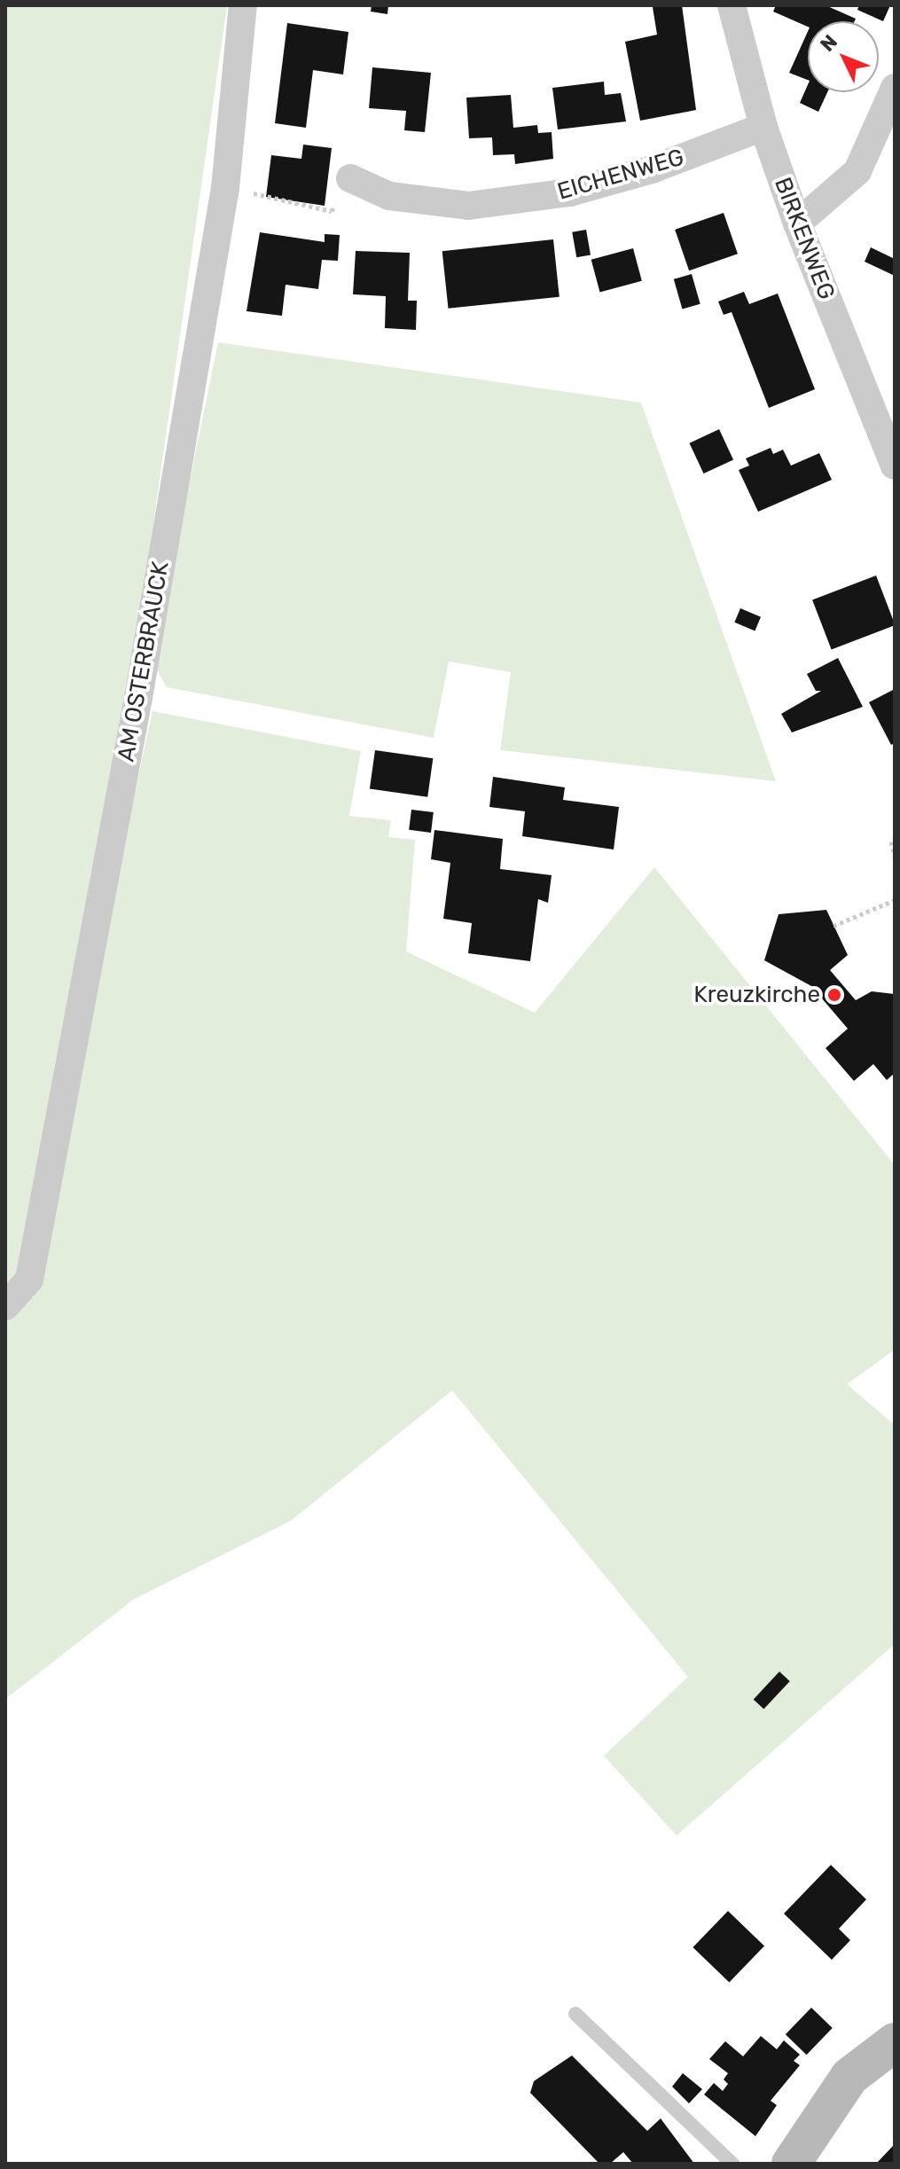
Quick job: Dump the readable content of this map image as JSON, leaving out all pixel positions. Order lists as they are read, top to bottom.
{
  "streets": {
    "street": ["EICHENWEG", "BIRKENWEG", "AM OSTERBRAUCK"]
  },
  "crossings": [
    ["EICHENWEG", "BIRKENWEG"]
  ],
  "places": ["Kreuzkirche"],
  "north": "top left"
}
